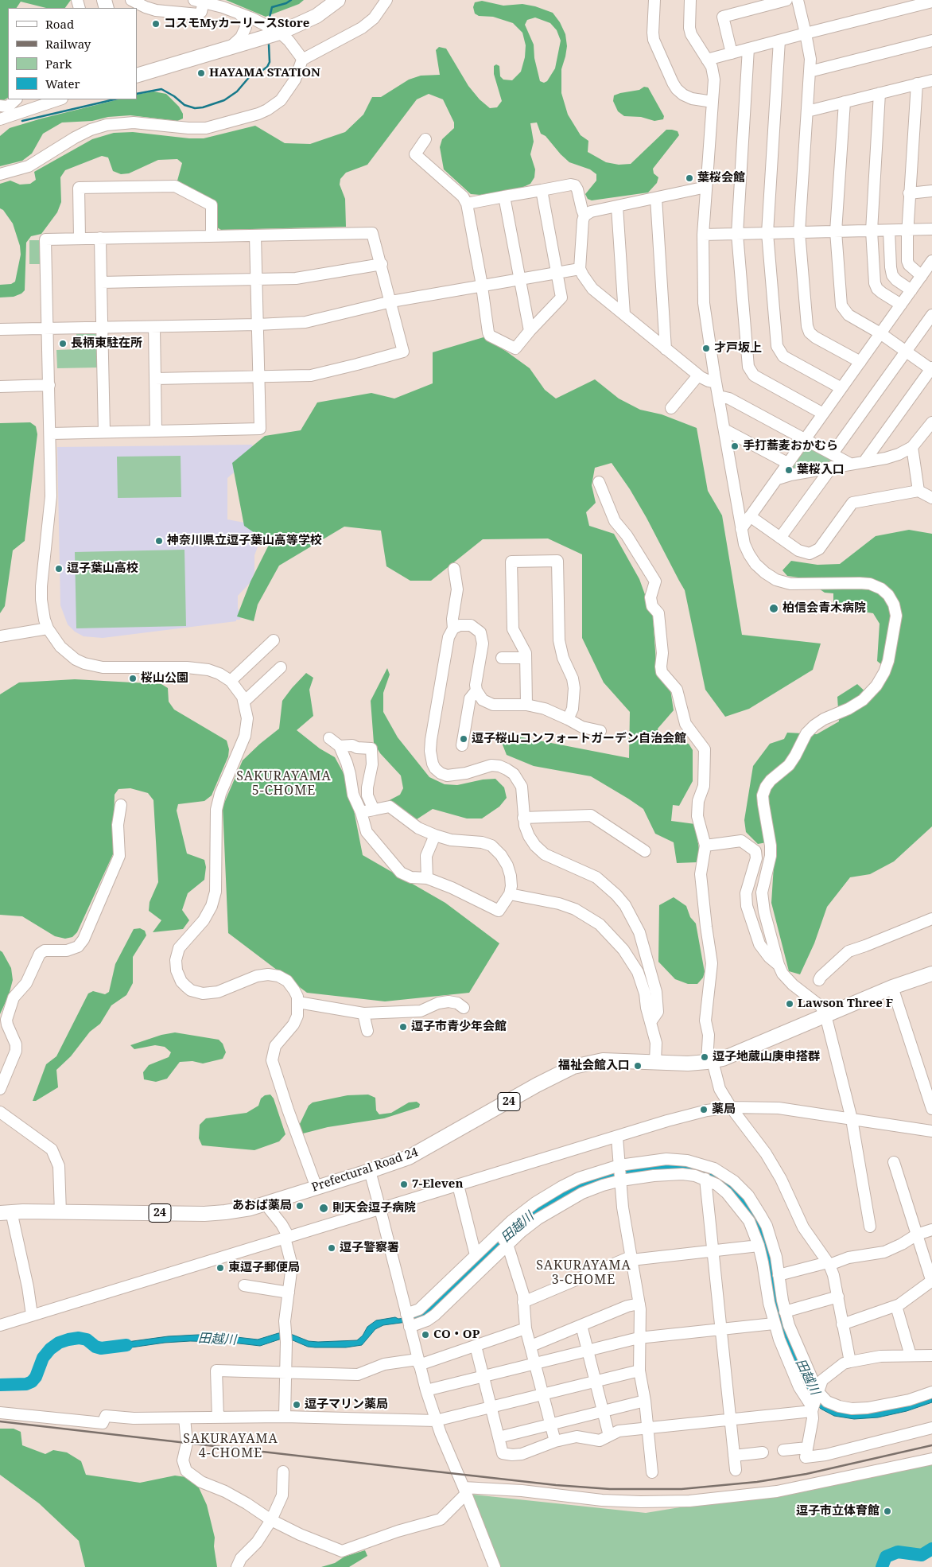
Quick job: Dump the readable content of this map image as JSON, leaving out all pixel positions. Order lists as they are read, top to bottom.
{
  "streets": {
    "main road": ["24", "Prefectural Road 24"]
  },
  "districts": ["SAKURAYAMA 5-CHOME", "SAKURAYAMA 3-CHOME", "SAKURAYAMA 4-CHOME"],
  "water": ["田越川"],
  "places": [
    "コスモMyカーリースStore",
    "HAYAMA STATION",
    "葉桜会館",
    "長柄東駐在所",
    "才戸坂上",
    "手打蕎麦おかむら",
    "葉桜入口",
    "神奈川県立逗子葉山高等学校",
    "逗子葉山高校",
    "柏信会青木病院",
    "桜山公園",
    "逗子桜山コンフォートガーデン自治会館",
    "Lawson Three F",
    "逗子市青少年会館",
    "逗子地蔵山庚申搭群",
    "福祉会館入口",
    "薬局",
    "7-Eleven",
    "あおば薬局",
    "則天会逗子病院",
    "逗子警察署",
    "東逗子郵便局",
    "CO・OP",
    "逗子マリン薬局",
    "逗子市立体育館"
  ],
  "legend": [
    "Road",
    "Railway",
    "Park",
    "Water"
  ]
}
